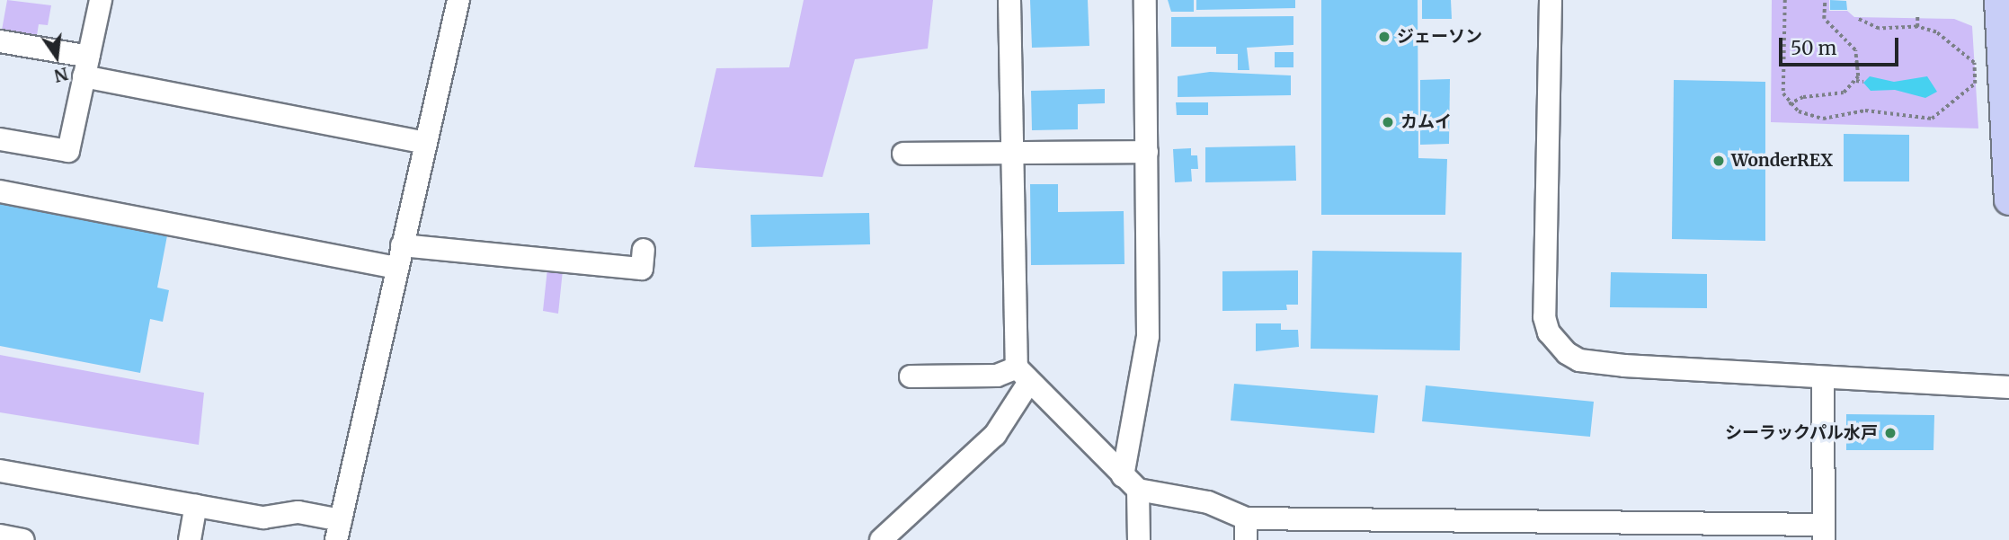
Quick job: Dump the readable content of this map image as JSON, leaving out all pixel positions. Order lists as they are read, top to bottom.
{
  "places": [
    "ジェーソン",
    "カムイ",
    "WonderREX",
    "シーラックパル水戸"
  ],
  "scale_bar": "50 m",
  "north": "bottom"
}
